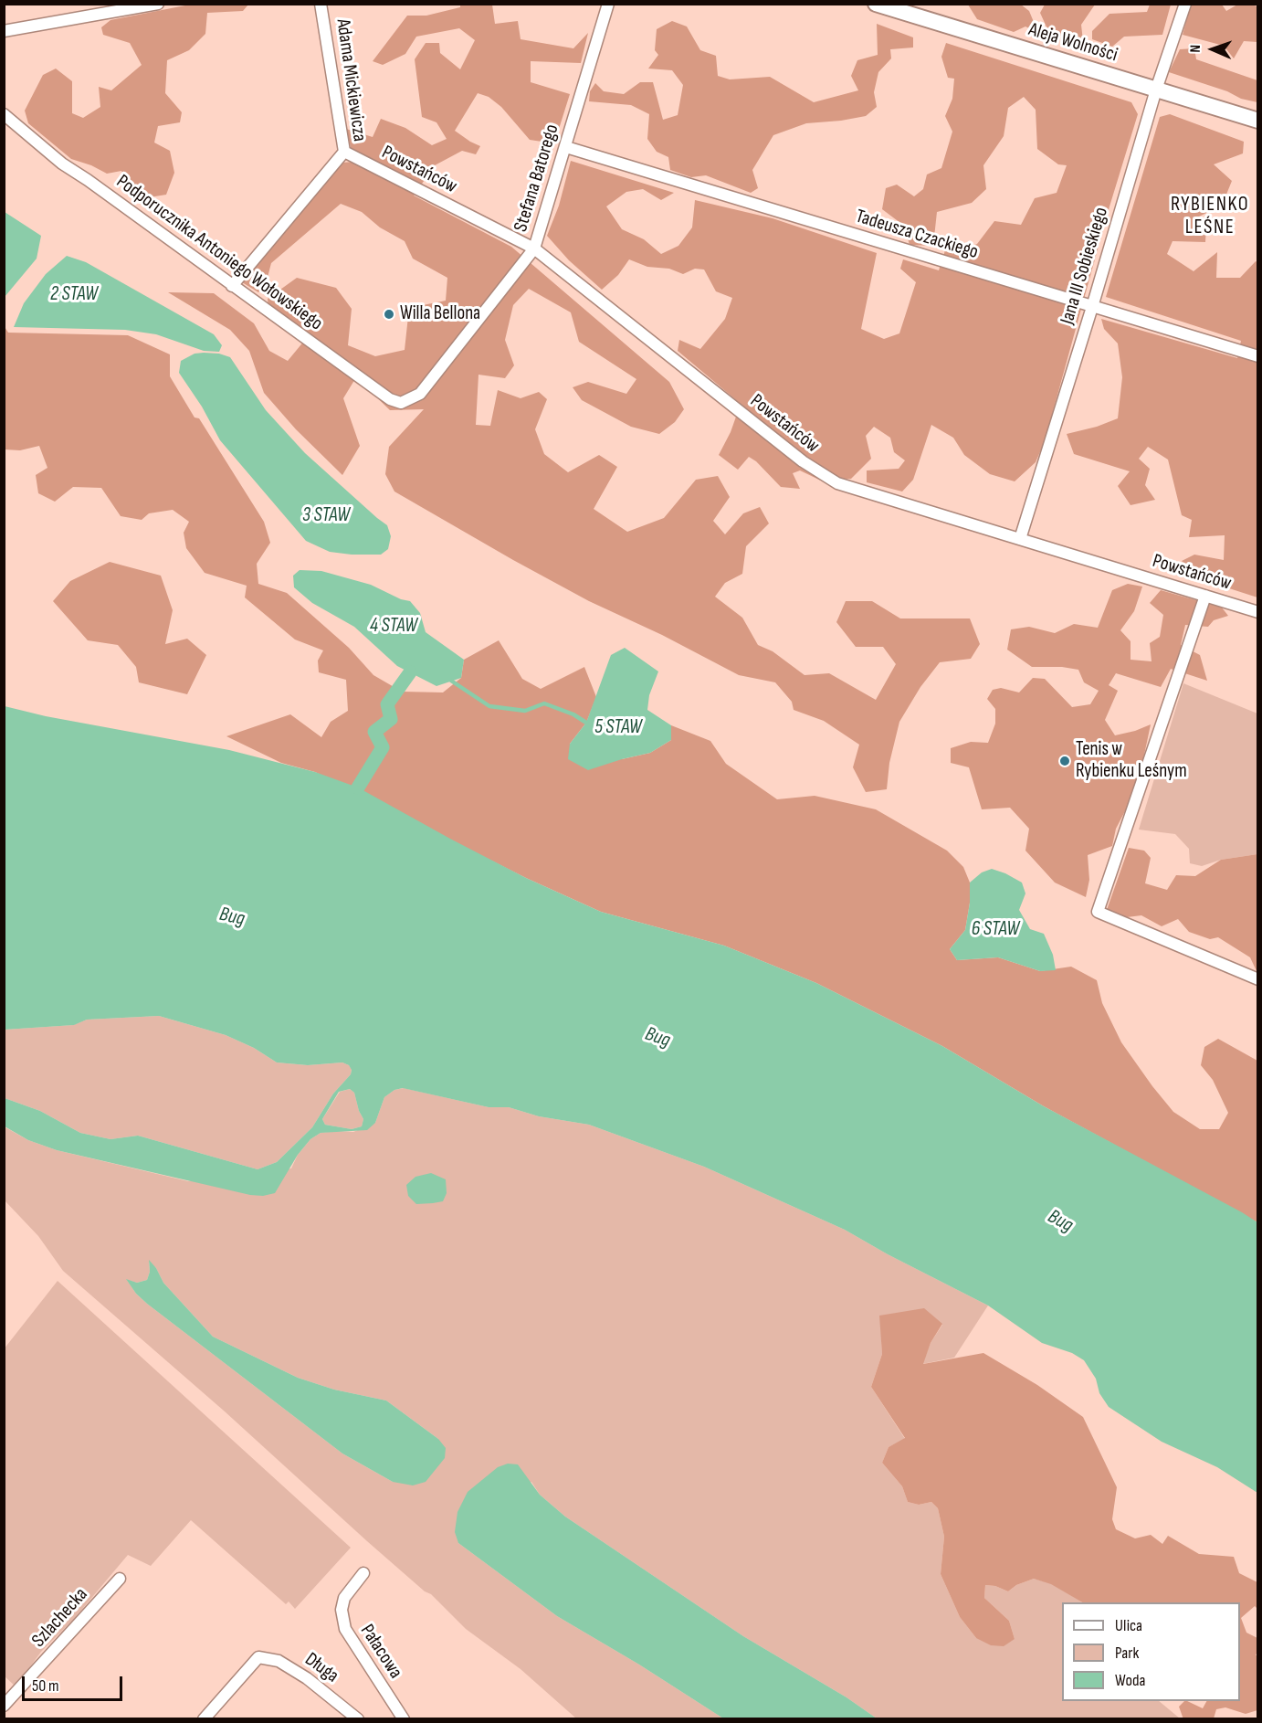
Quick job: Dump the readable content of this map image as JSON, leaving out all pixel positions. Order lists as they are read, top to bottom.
{
  "streets": {
    "street": [
      "Aleja Wolności",
      "Adama Mickiewicza",
      "Powstańców",
      "Stefana Batorego",
      "Tadeusza Czackiego",
      "Podporucznika Antoniego Wołowskiego",
      "Jana III Sobieskiego",
      "Szlachecka",
      "Pałacowa",
      "Długa"
    ]
  },
  "crossings": [
    ["Aleja Wolności", "Jana III Sobieskiego"],
    ["Adama Mickiewicza", "Powstańców"],
    ["Adama Mickiewicza", "Podporucznika Antoniego Wołowskiego"],
    ["Powstańców", "Stefana Batorego"],
    ["Powstańców", "Jana III Sobieskiego"],
    ["Stefana Batorego", "Tadeusza Czackiego"],
    ["Stefana Batorego", "Podporucznika Antoniego Wołowskiego"],
    ["Tadeusza Czackiego", "Jana III Sobieskiego"]
  ],
  "districts": ["RYBIENKO LEŚNE"],
  "water": [
    "2 STAW",
    "3 STAW",
    "4 STAW",
    "5 STAW",
    "Bug",
    "6 STAW"
  ],
  "places": ["Willa Bellona", "Tenis w Rybienku Leśnym"],
  "legend": ["Ulica", "Park", "Woda"],
  "scale_bar": "50 m",
  "north": "left"
}
